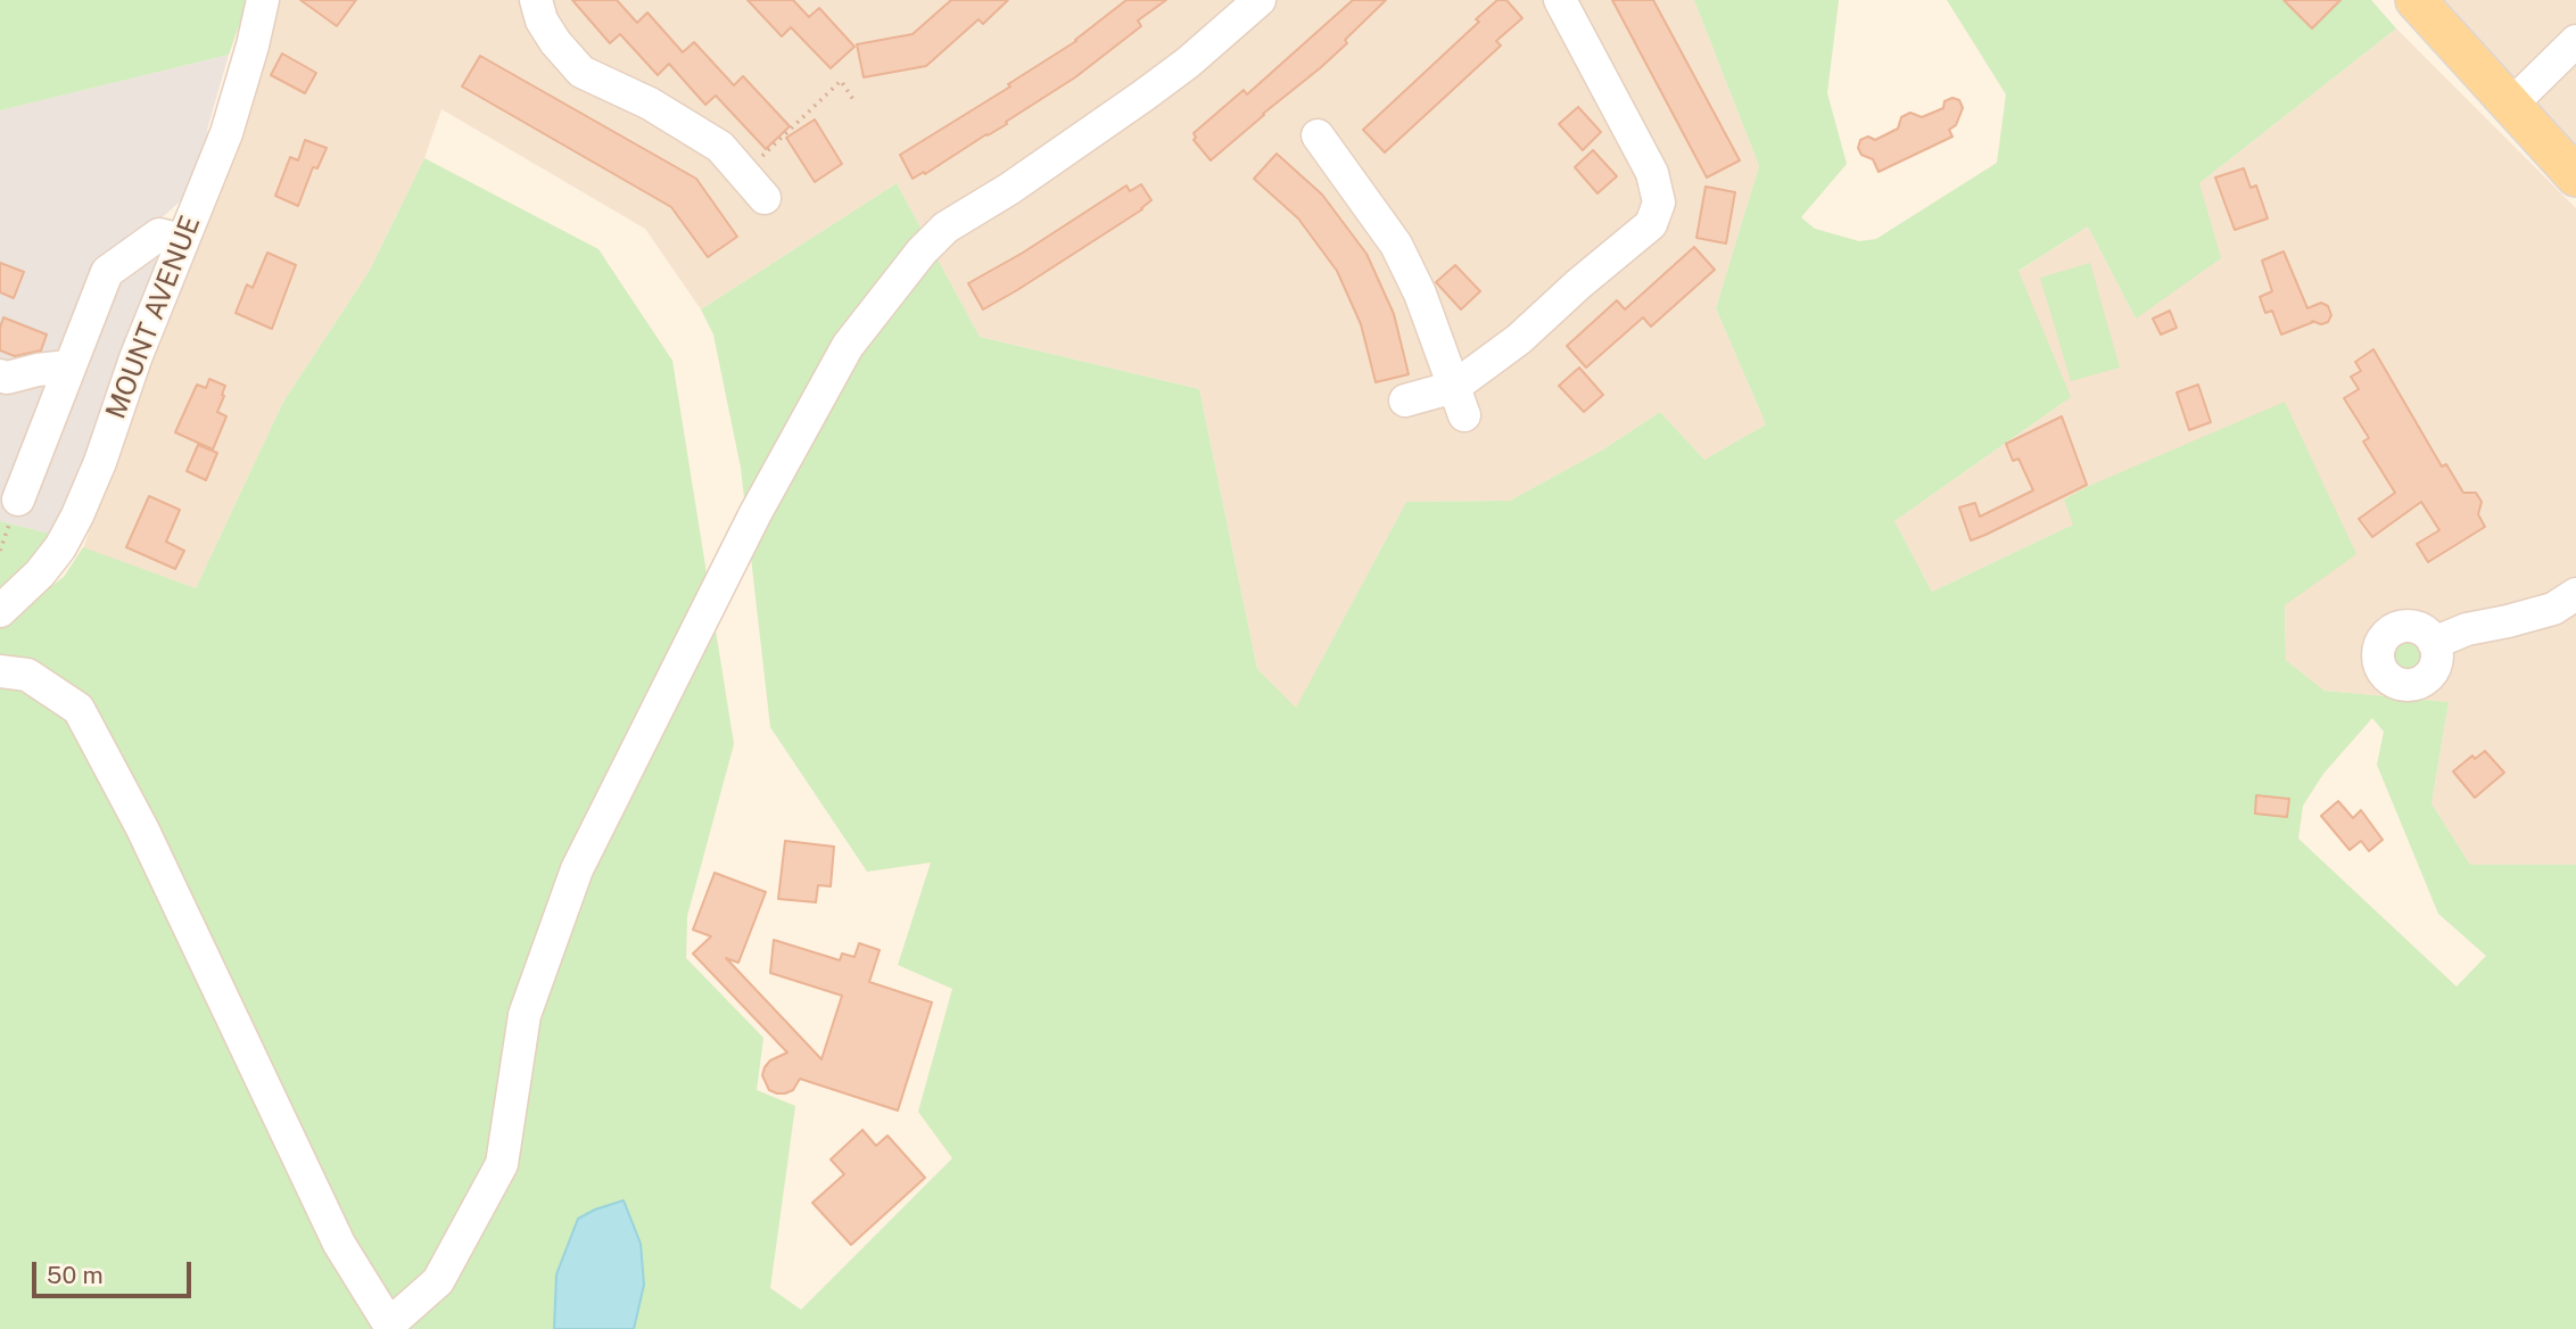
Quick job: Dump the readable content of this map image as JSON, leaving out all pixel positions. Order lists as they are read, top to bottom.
{
  "streets": {
    "street": ["MOUNT AVENUE"]
  },
  "scale_bar": "50 m"
}
